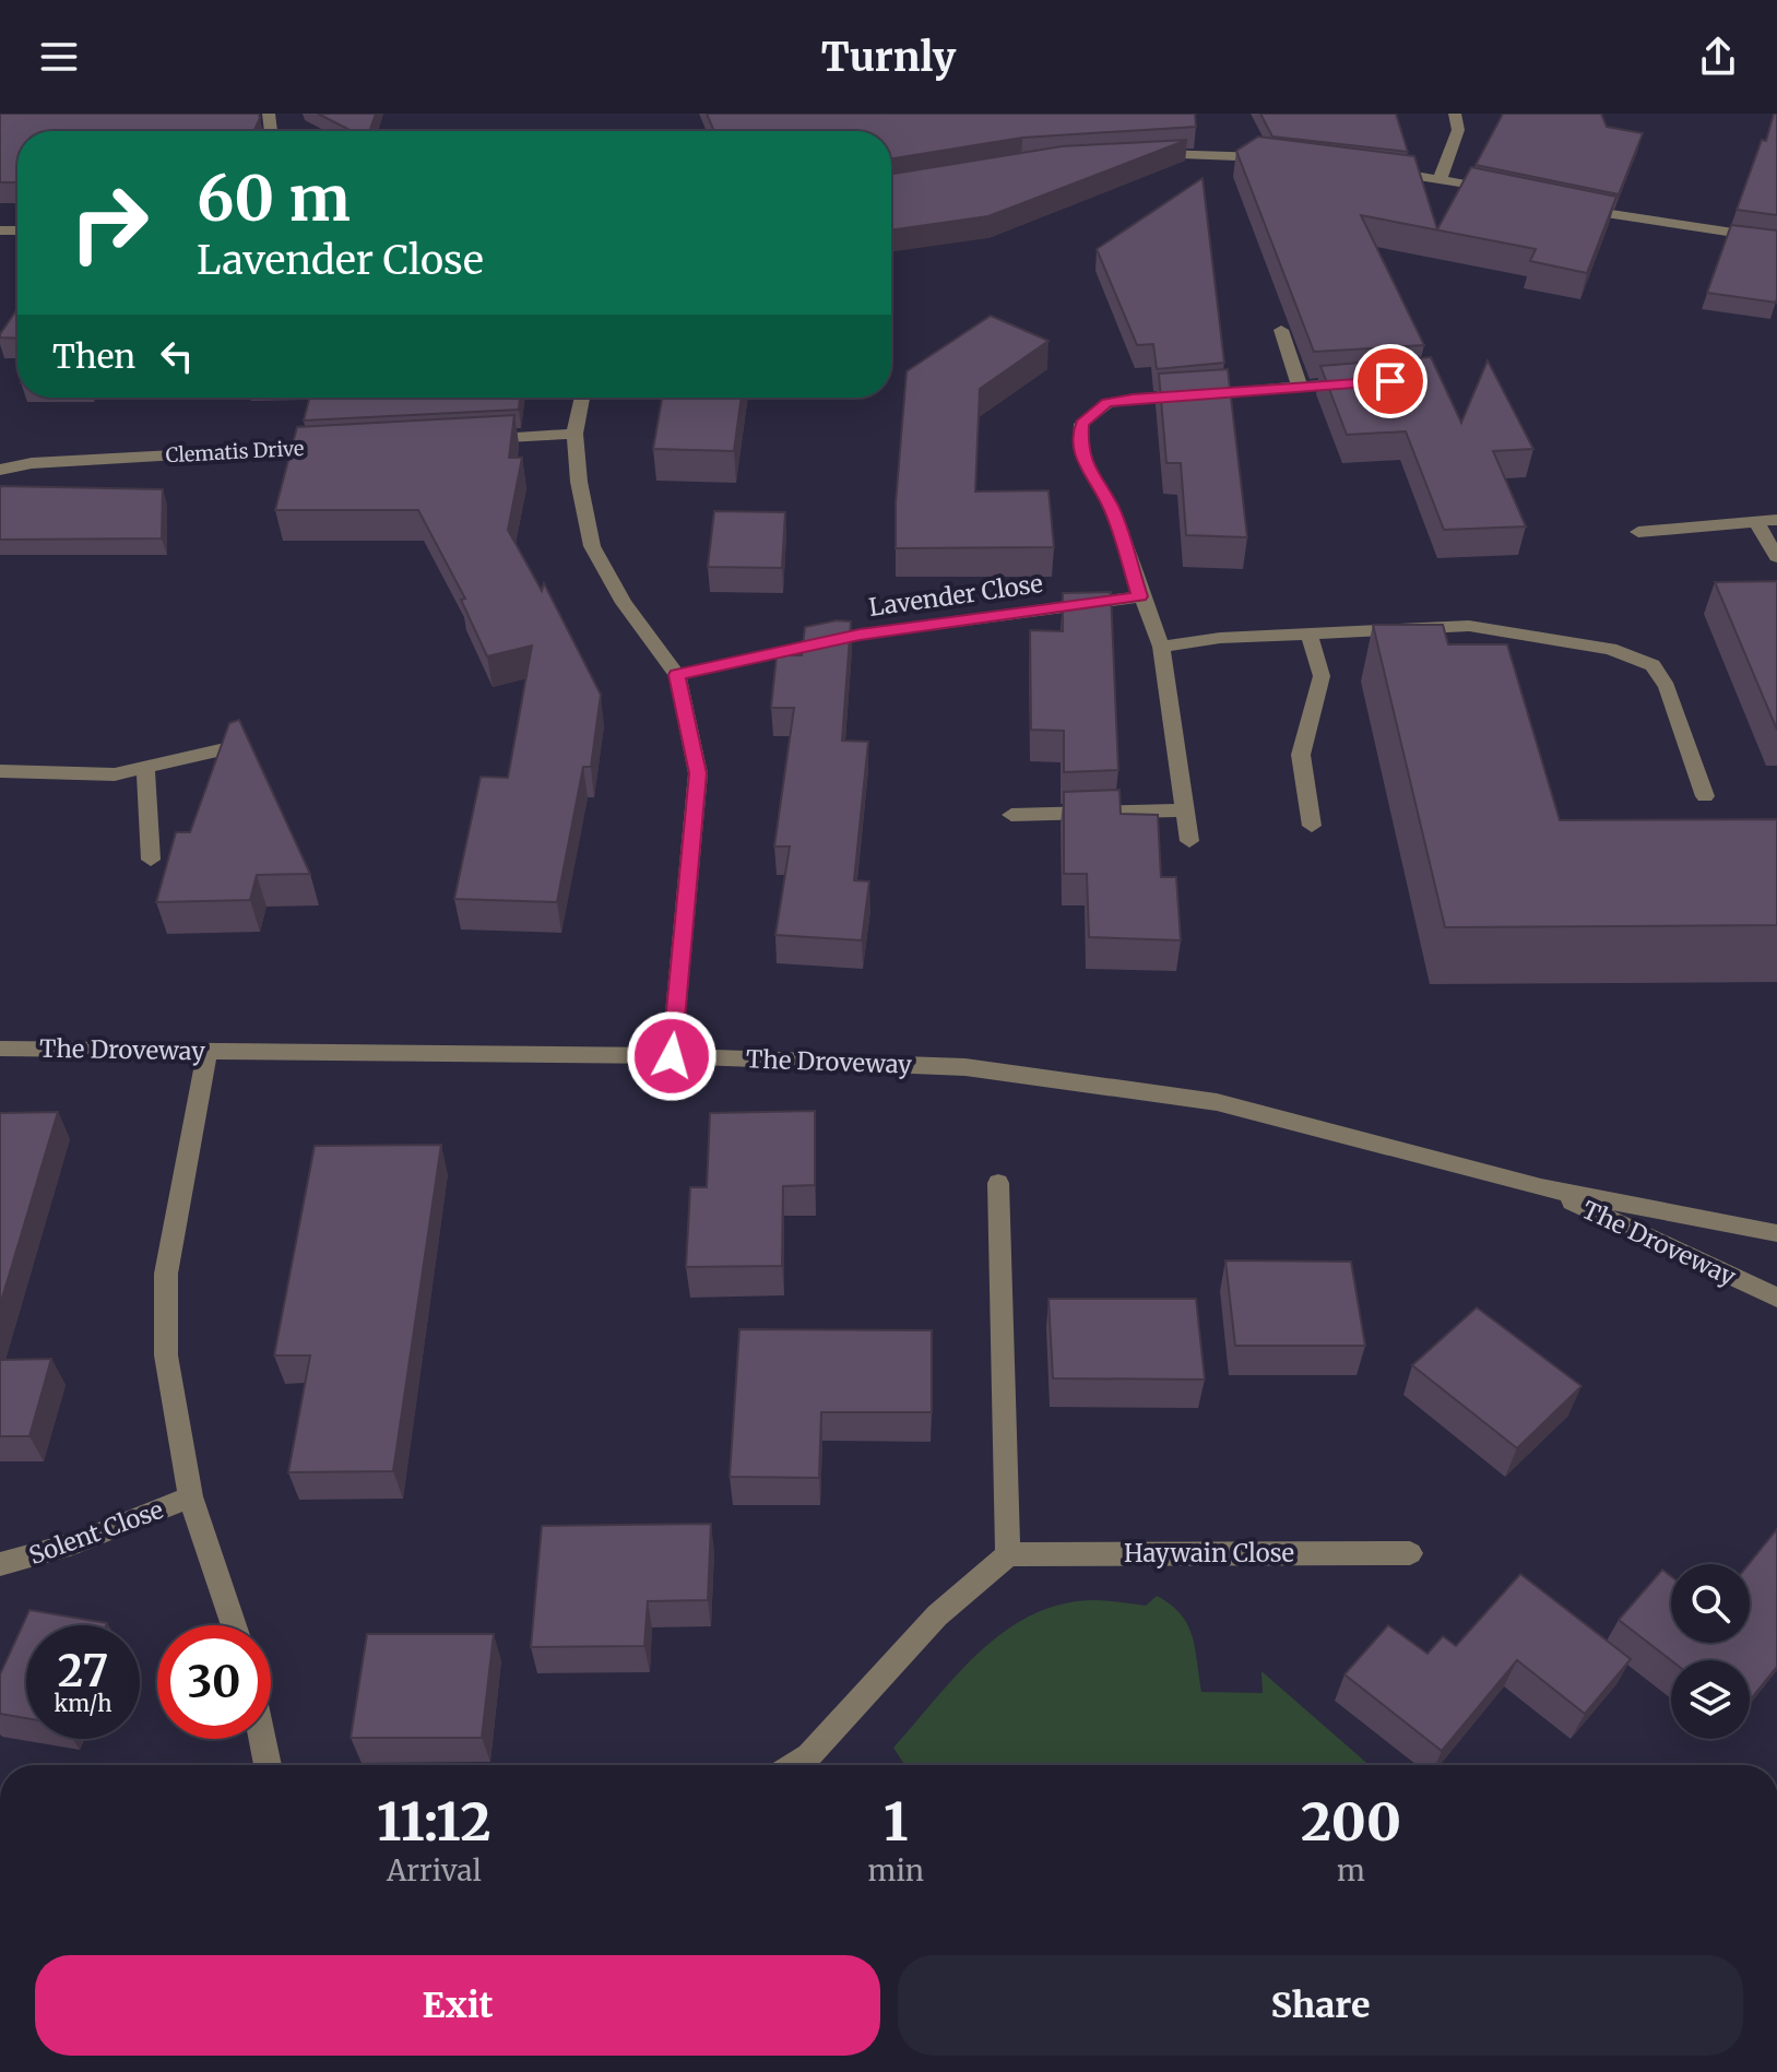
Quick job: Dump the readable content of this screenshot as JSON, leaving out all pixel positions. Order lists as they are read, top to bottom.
{
  "streets": {
    "street": [
      "Clematis Drive",
      "Lavender Close",
      "The Droveway",
      "Solent Close",
      "Haywain Close"
    ]
  },
  "page": {
    "header": "Turnly",
    "turn": ["60 m", "Lavender Close"],
    "then": "Then",
    "speed": "27 km/h",
    "limit": "30",
    "eta": [
      "11:12",
      "Arrival",
      "1",
      "min",
      "200",
      "m"
    ],
    "buttons": ["Exit", "Share"]
  }
}
